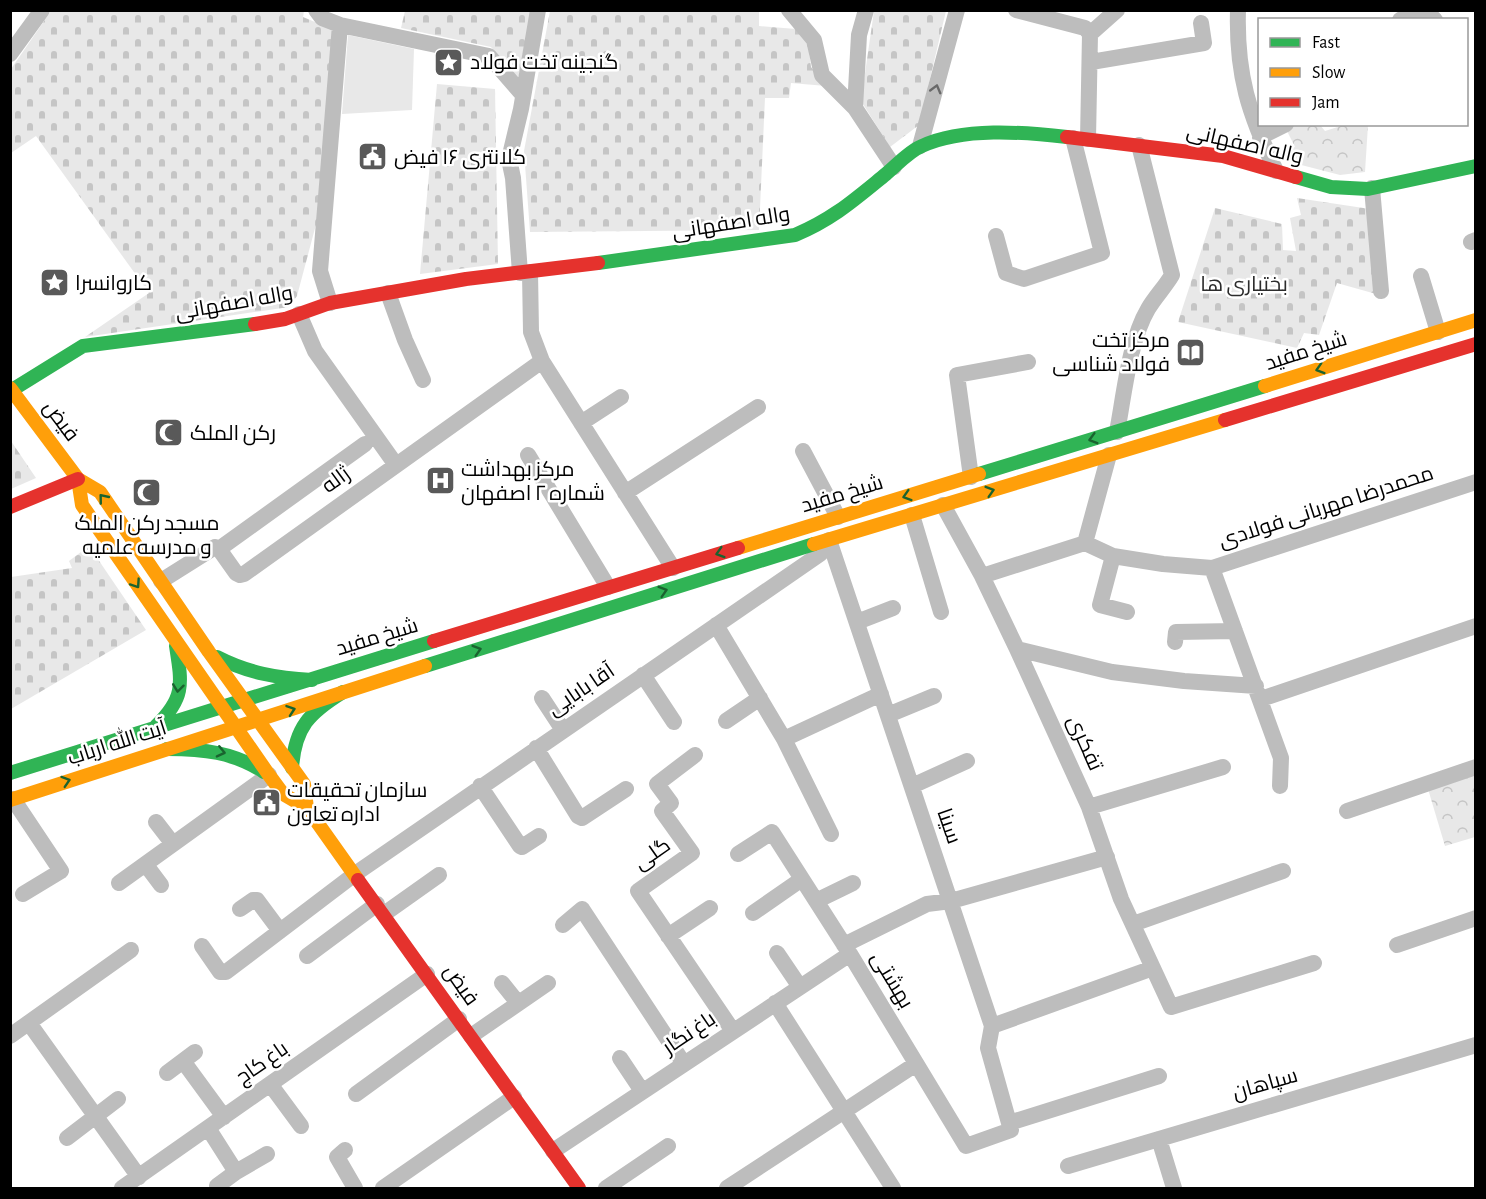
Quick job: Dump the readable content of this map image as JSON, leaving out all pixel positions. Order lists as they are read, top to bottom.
{
  "streets": {
    "main road": [
      "واله اصفهانی",
      "شیخ مفید",
      "فیض",
      "آیت الله ارباب"
    ],
    "street": [
      "ژاله",
      "محمدرضا مهربانی فولادی",
      "آقا بابایی",
      "تفکری",
      "سینا",
      "گلی",
      "بهشتی",
      "باغ نگار",
      "باغ کاج",
      "سپاهان"
    ]
  },
  "crossings": [
    ["واله اصفهانی", "فیض"],
    ["شیخ مفید", "آقا بابایی"],
    ["شیخ مفید", "آیت الله ارباب"],
    ["شیخ مفید", "تفکری"],
    ["شیخ مفید", "سینا"],
    ["فیض", "آقا بابایی"],
    ["فیض", "باغ نگار"],
    ["فیض", "باغ کاج"],
    ["آقا بابایی", "سینا"],
    ["تفکری", "باغ نگار"],
    ["سینا", "بهشتی"],
    ["سینا", "باغ نگار"],
    ["گلی", "باغ نگار"],
    ["بهشتی", "باغ نگار"]
  ],
  "parks": ["بختیاری ها"],
  "places": {
    "place": ["گنجینه تخت فولاد", "کاروانسرا"],
    "public building": ["کلانتری ۱۶ فیض", "سازمان تحقیقات اداره تعاون"],
    "library": ["مرکز تخت فولاد شناسی"],
    "mosque": ["رکن الملک", "مسجد رکن الملک و مدرسه علمیه"],
    "hospital": ["مرکز بهداشت شماره ۲ اصفهان"]
  },
  "legend": ["Fast", "Slow", "Jam"]
}
